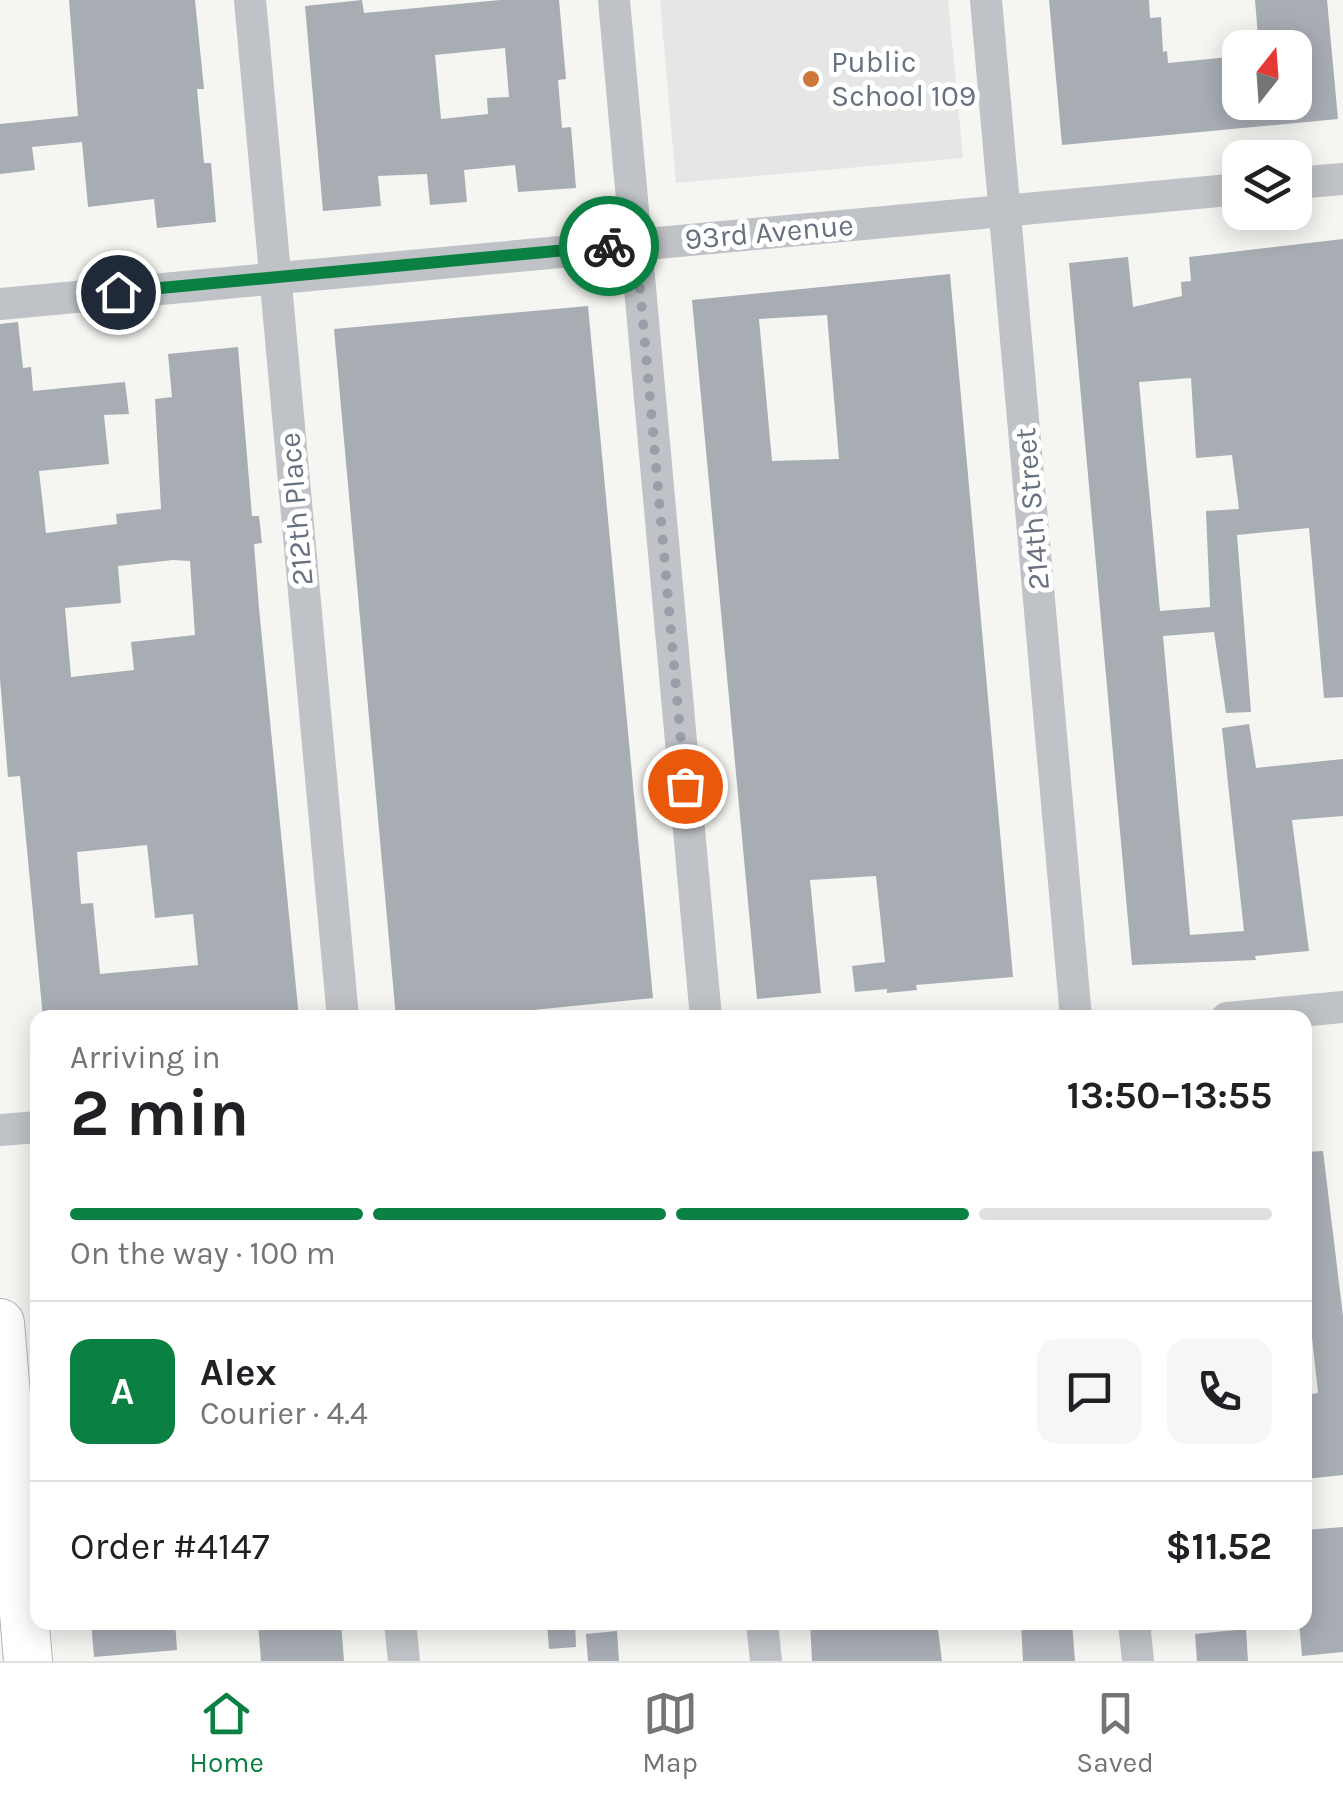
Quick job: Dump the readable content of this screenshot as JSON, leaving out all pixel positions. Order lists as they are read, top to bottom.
{
  "streets": {
    "street": ["93rd Avenue", "212th Place", "214th Street"]
  },
  "crossings": [
    ["93rd Avenue", "212th Place"],
    ["93rd Avenue", "214th Street"]
  ],
  "places": ["Public School 109"],
  "north": "top",
  "page": {
    "heading": ["2 min", "Arriving in", "13:50–13:55"],
    "panel": [
      "Alex",
      "Courier · 4.4",
      "Order #4147",
      "$11.52"
    ],
    "bar": "On the way · 100 m",
    "round": "A",
    "tabs": ["Home", "Map", "Saved"]
  }
}
